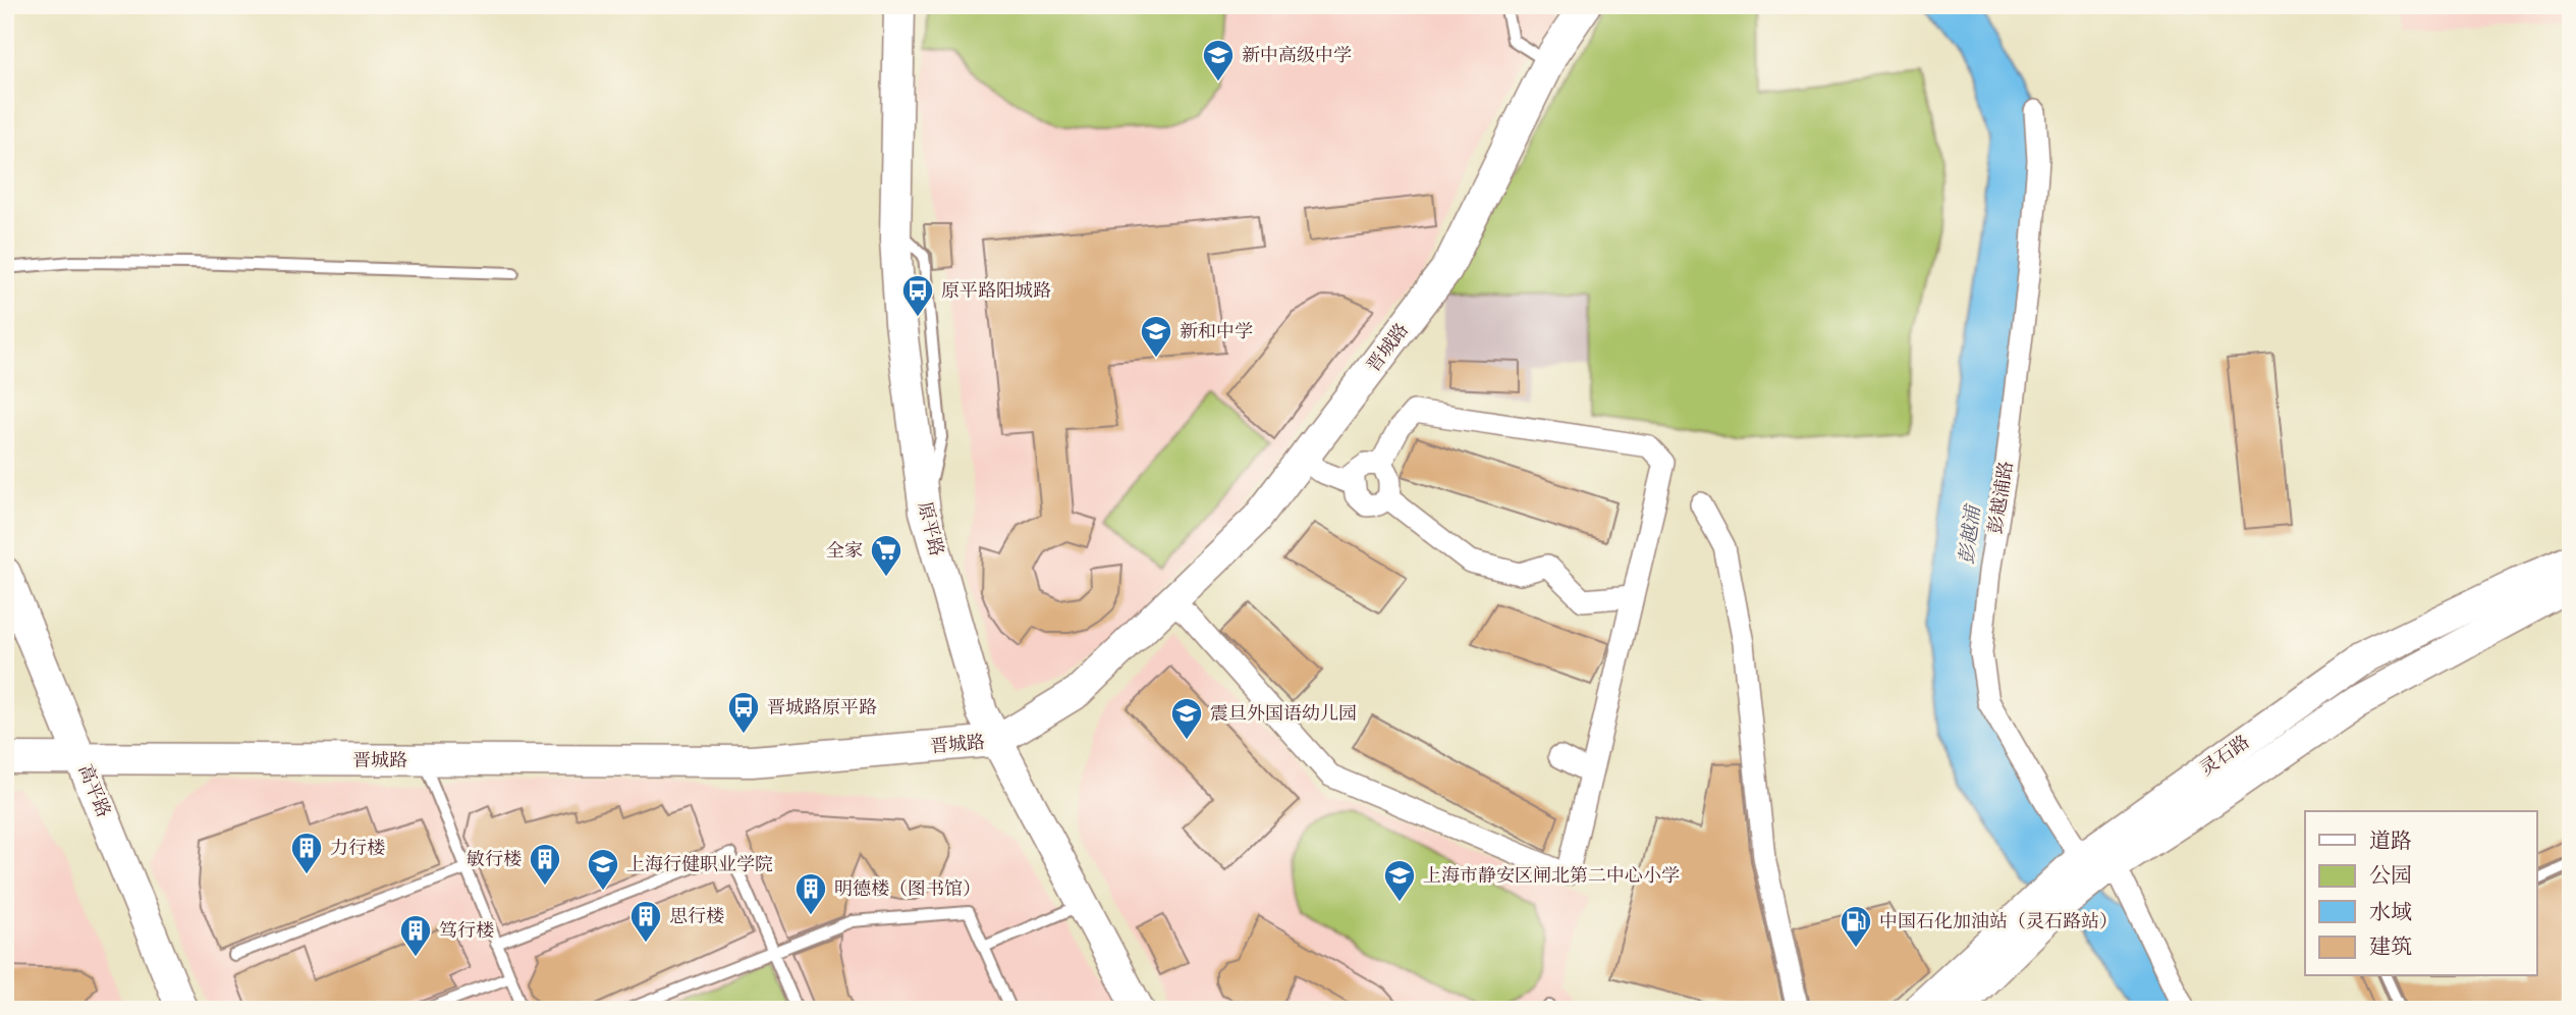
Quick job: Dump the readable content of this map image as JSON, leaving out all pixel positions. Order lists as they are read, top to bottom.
{
  "streets": {
    "street": [
      "晋城路",
      "彭越浦路",
      "原平路",
      "灵石路",
      "高平路"
    ]
  },
  "crossings": [
    ["晋城路", "原平路"],
    ["晋城路", "高平路"],
    ["彭越浦路", "灵石路"]
  ],
  "water": ["彭越浦"],
  "places": {
    "school or university": [
      "新中高级中学",
      "新和中学",
      "震旦外国语幼儿园",
      "上海行健职业学院",
      "上海市静安区闸北第二中心小学"
    ],
    "bus stop": ["原平路阳城路", "晋城路原平路"],
    "supermarket": ["全家"],
    "building": [
      "力行楼",
      "敏行楼",
      "明德楼（图书馆）",
      "思行楼",
      "笃行楼"
    ],
    "fuel station": ["中国石化加油站（灵石路站）"]
  },
  "legend": [
    "道路",
    "公园",
    "水域",
    "建筑"
  ]
}
